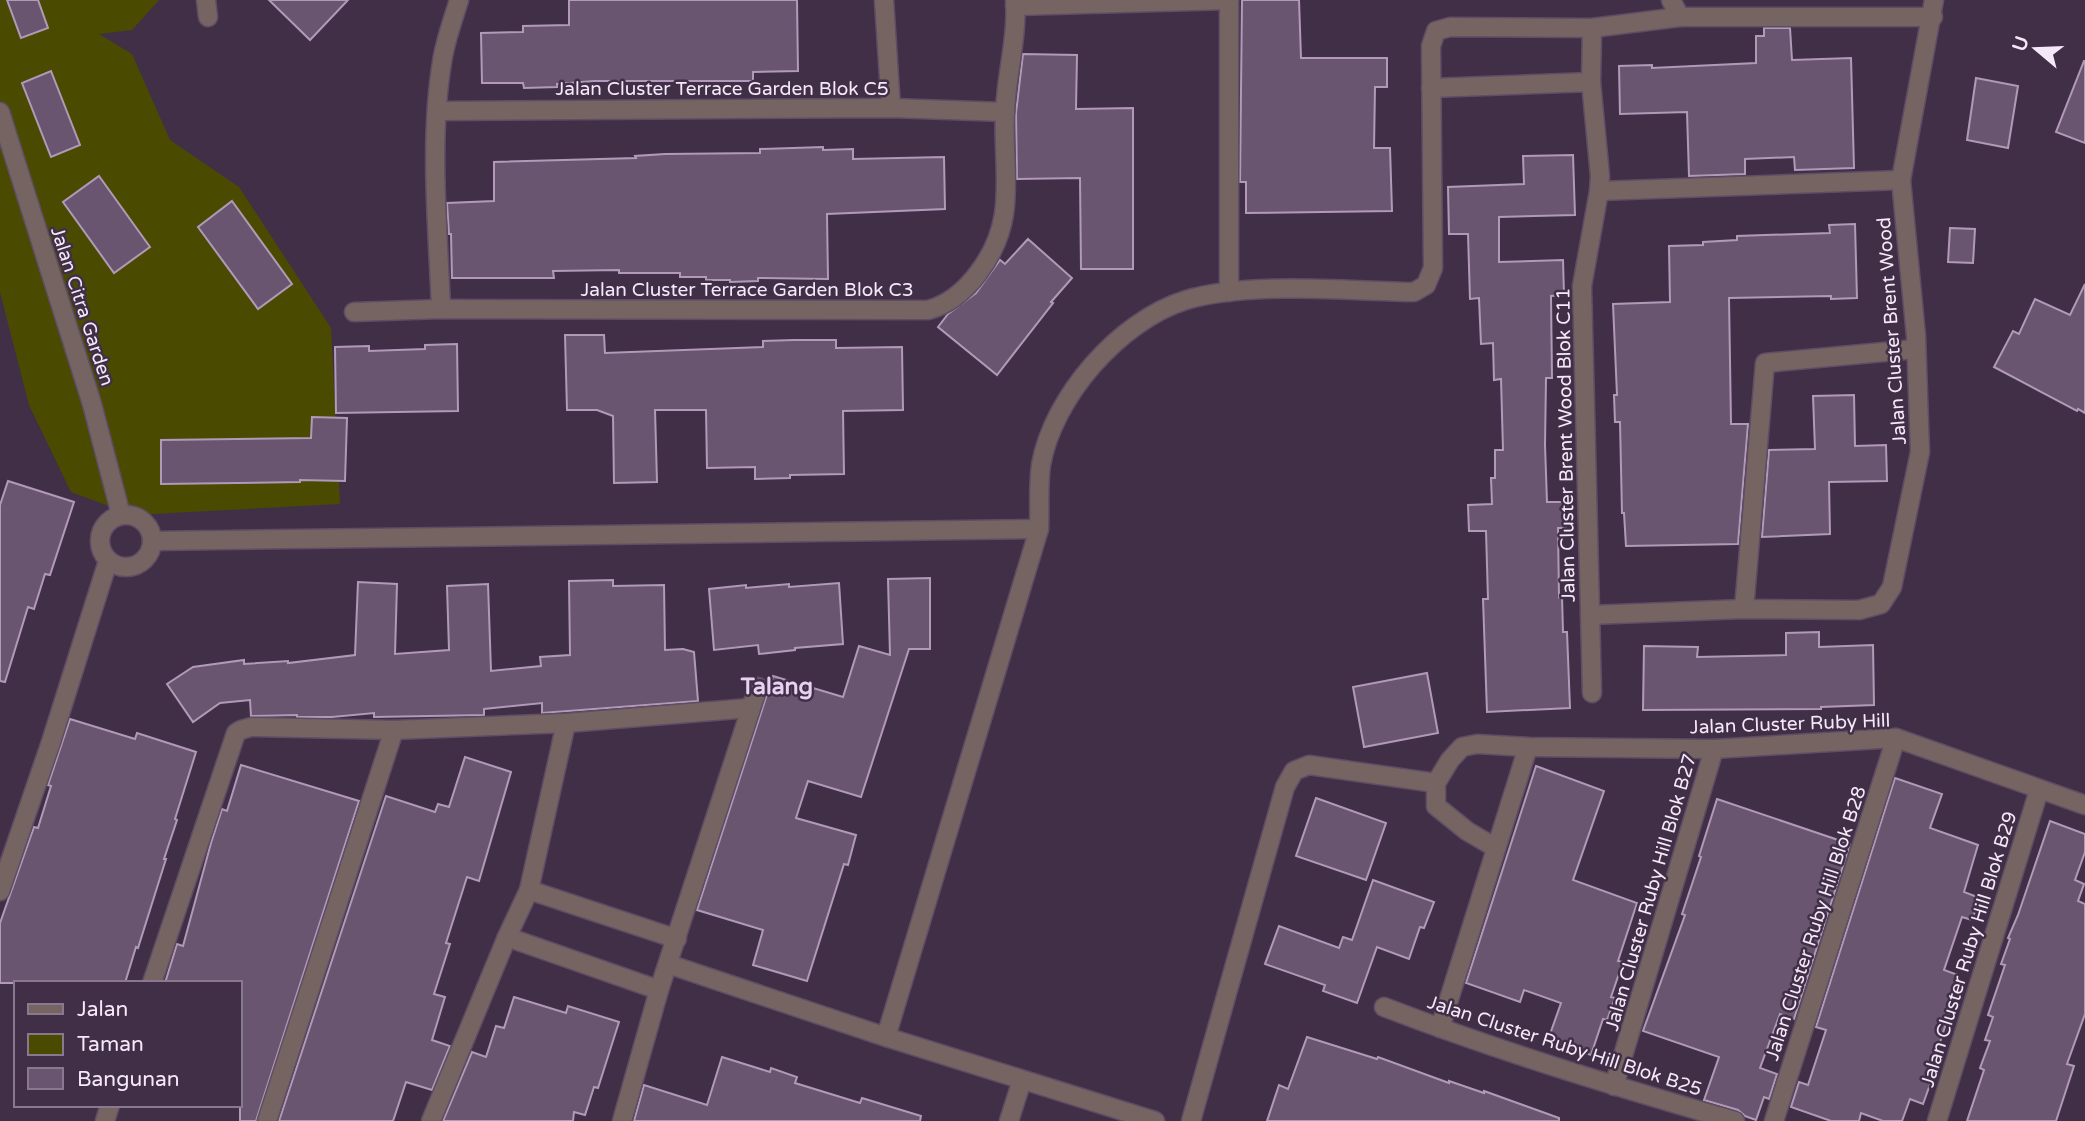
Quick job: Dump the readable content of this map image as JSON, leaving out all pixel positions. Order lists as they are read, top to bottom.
{
  "streets": {
    "street": [
      "Jalan Cluster Terrace Garden Blok C5",
      "Jalan Cluster Terrace Garden Blok C3",
      "Jalan Citra Garden",
      "Jalan Cluster Brent Wood",
      "Jalan Cluster Brent Wood Blok C11",
      "Jalan Cluster Ruby Hill",
      "Jalan Cluster Ruby Hill Blok B27",
      "Jalan Cluster Ruby Hill Blok B28",
      "Jalan Cluster Ruby Hill Blok B29",
      "Jalan Cluster Ruby Hill Blok B25"
    ]
  },
  "crossings": [
    ["Jalan Cluster Terrace Garden Blok C5", "Jalan Cluster Terrace Garden Blok C3"],
    ["Jalan Cluster Brent Wood", "Jalan Cluster Brent Wood Blok C11"],
    ["Jalan Cluster Ruby Hill", "Jalan Cluster Ruby Hill Blok B27"],
    ["Jalan Cluster Ruby Hill", "Jalan Cluster Ruby Hill Blok B28"],
    ["Jalan Cluster Ruby Hill", "Jalan Cluster Ruby Hill Blok B29"],
    ["Jalan Cluster Ruby Hill Blok B27", "Jalan Cluster Ruby Hill Blok B25"]
  ],
  "districts": ["Talang"],
  "legend": ["Jalan", "Taman", "Bangunan"],
  "north": "left"
}
